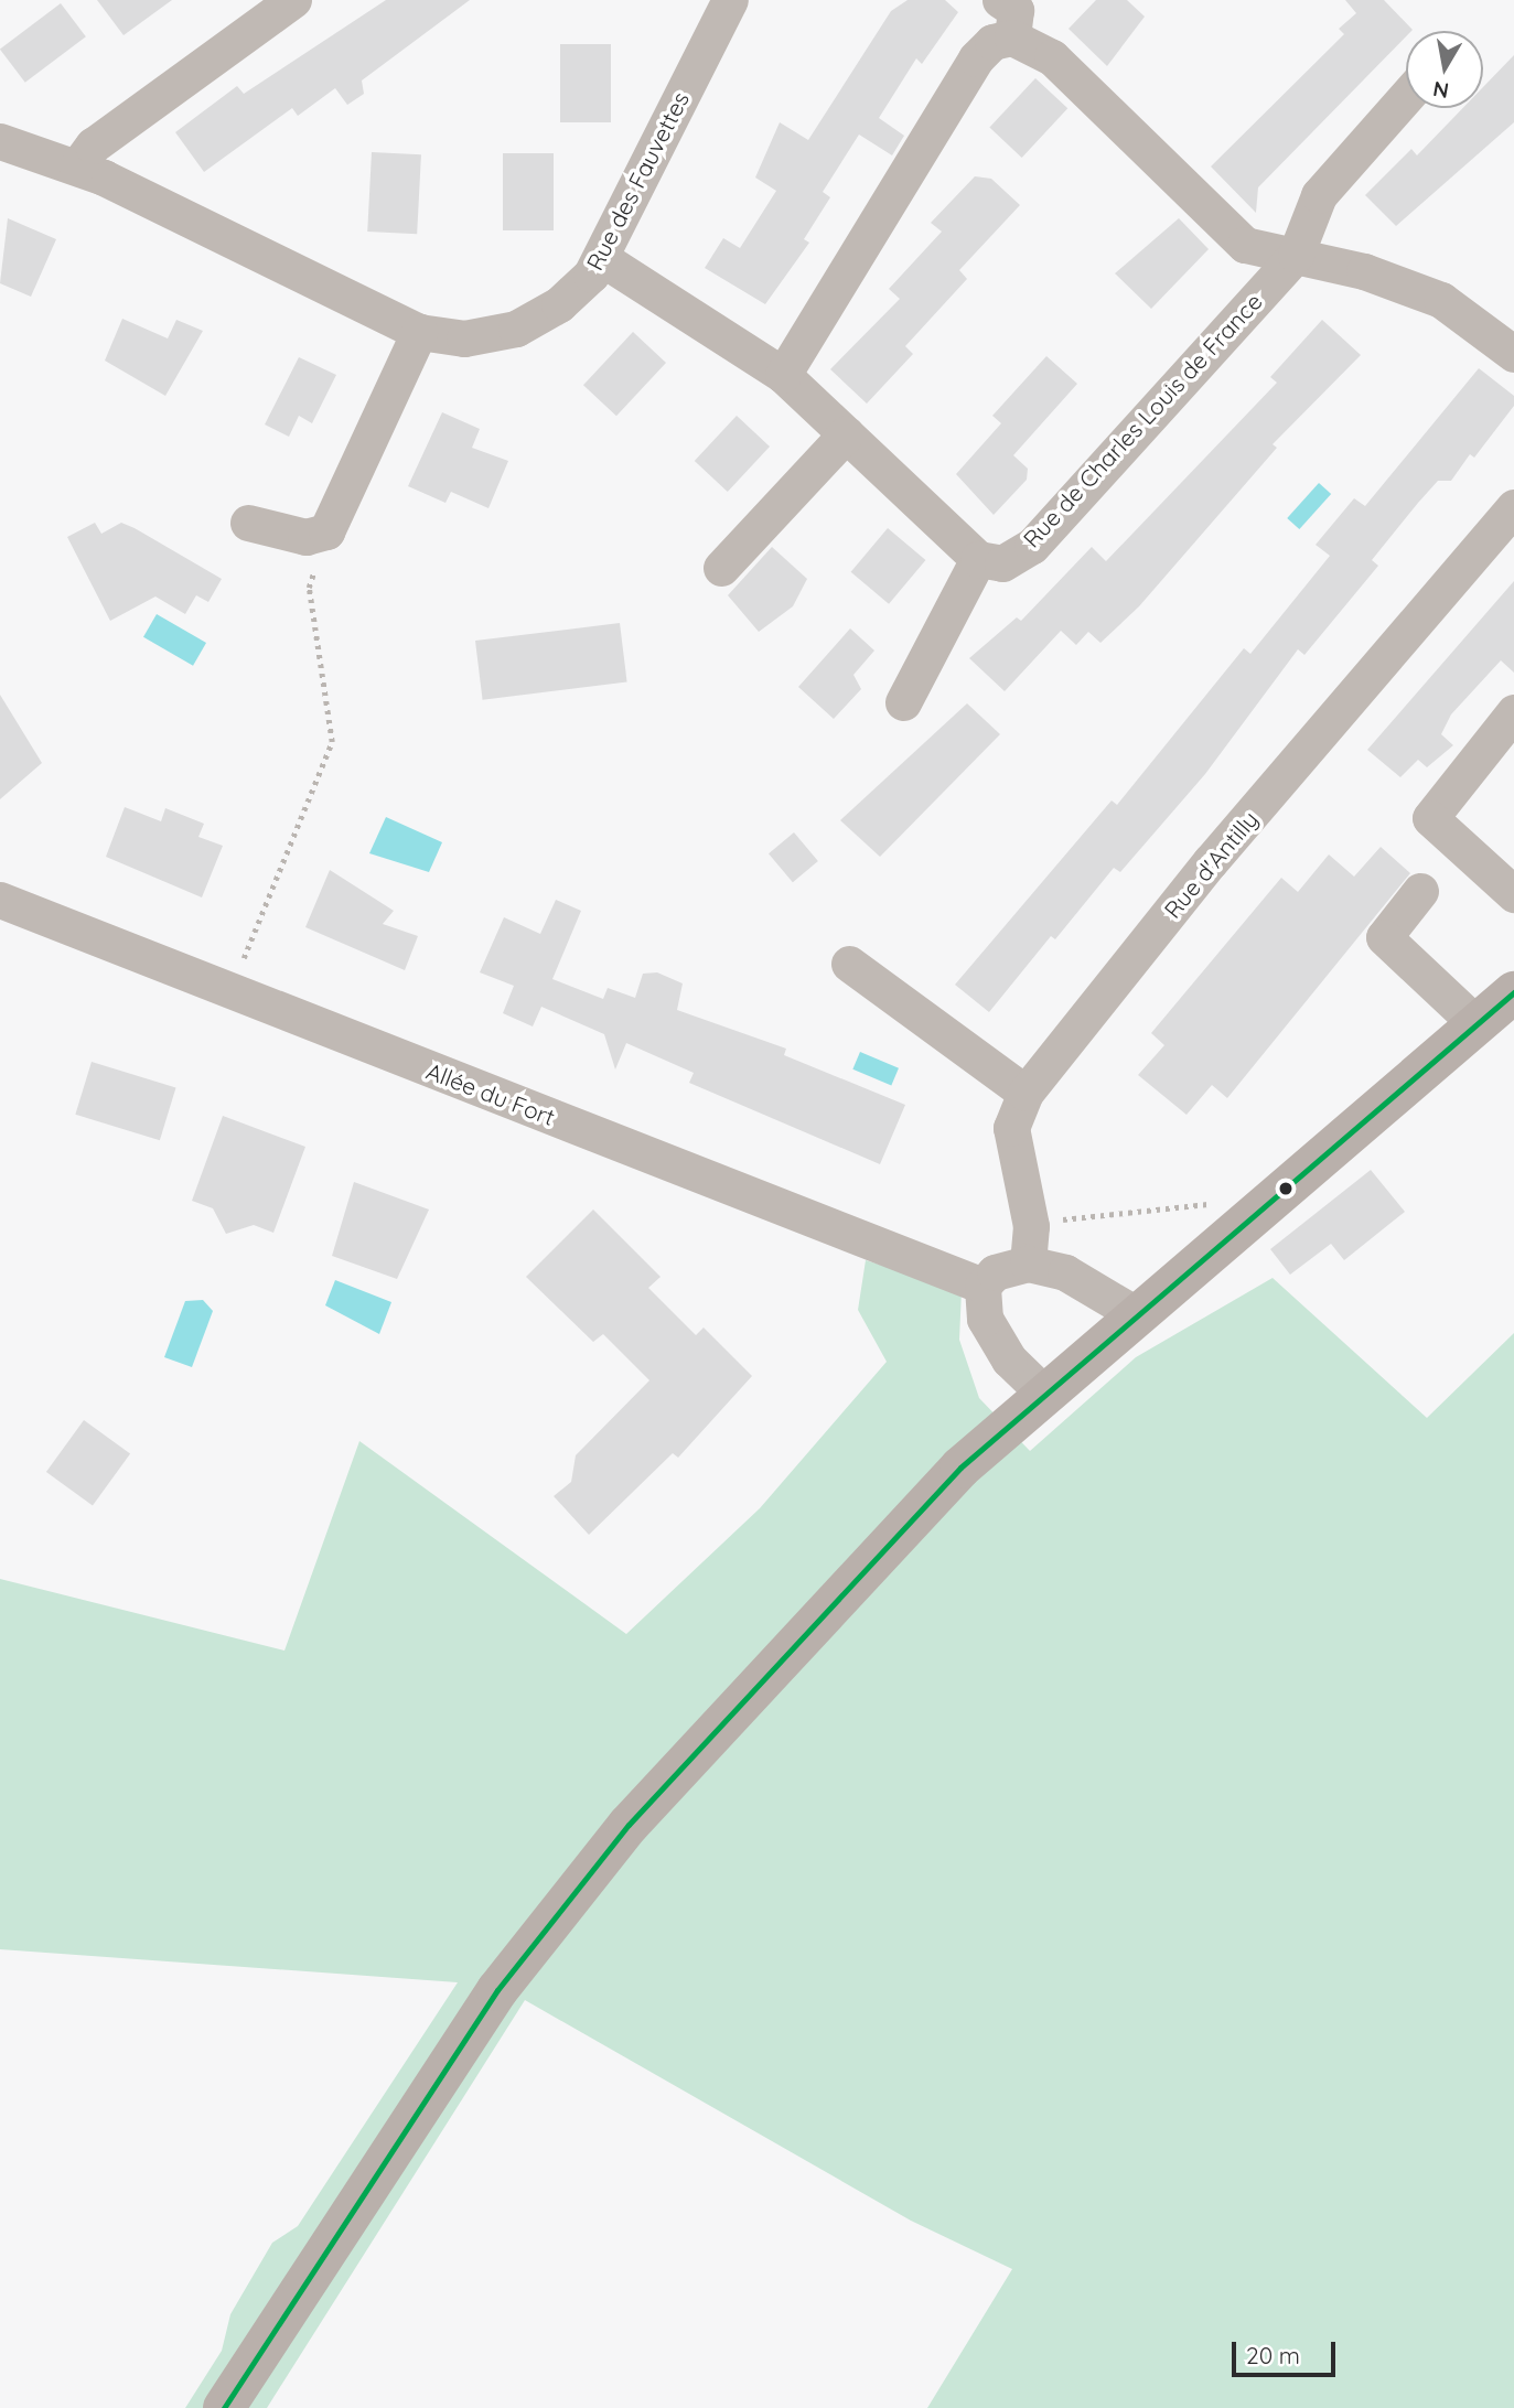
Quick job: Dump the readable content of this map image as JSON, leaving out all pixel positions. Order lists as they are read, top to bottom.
{
  "streets": {
    "street": [
      "Rue des Fauvettes",
      "Rue de Charles Louis de France",
      "Rue d'Antilly",
      "Allée du Fort"
    ]
  },
  "scale_bar": "20 m",
  "north": "bottom"
}
